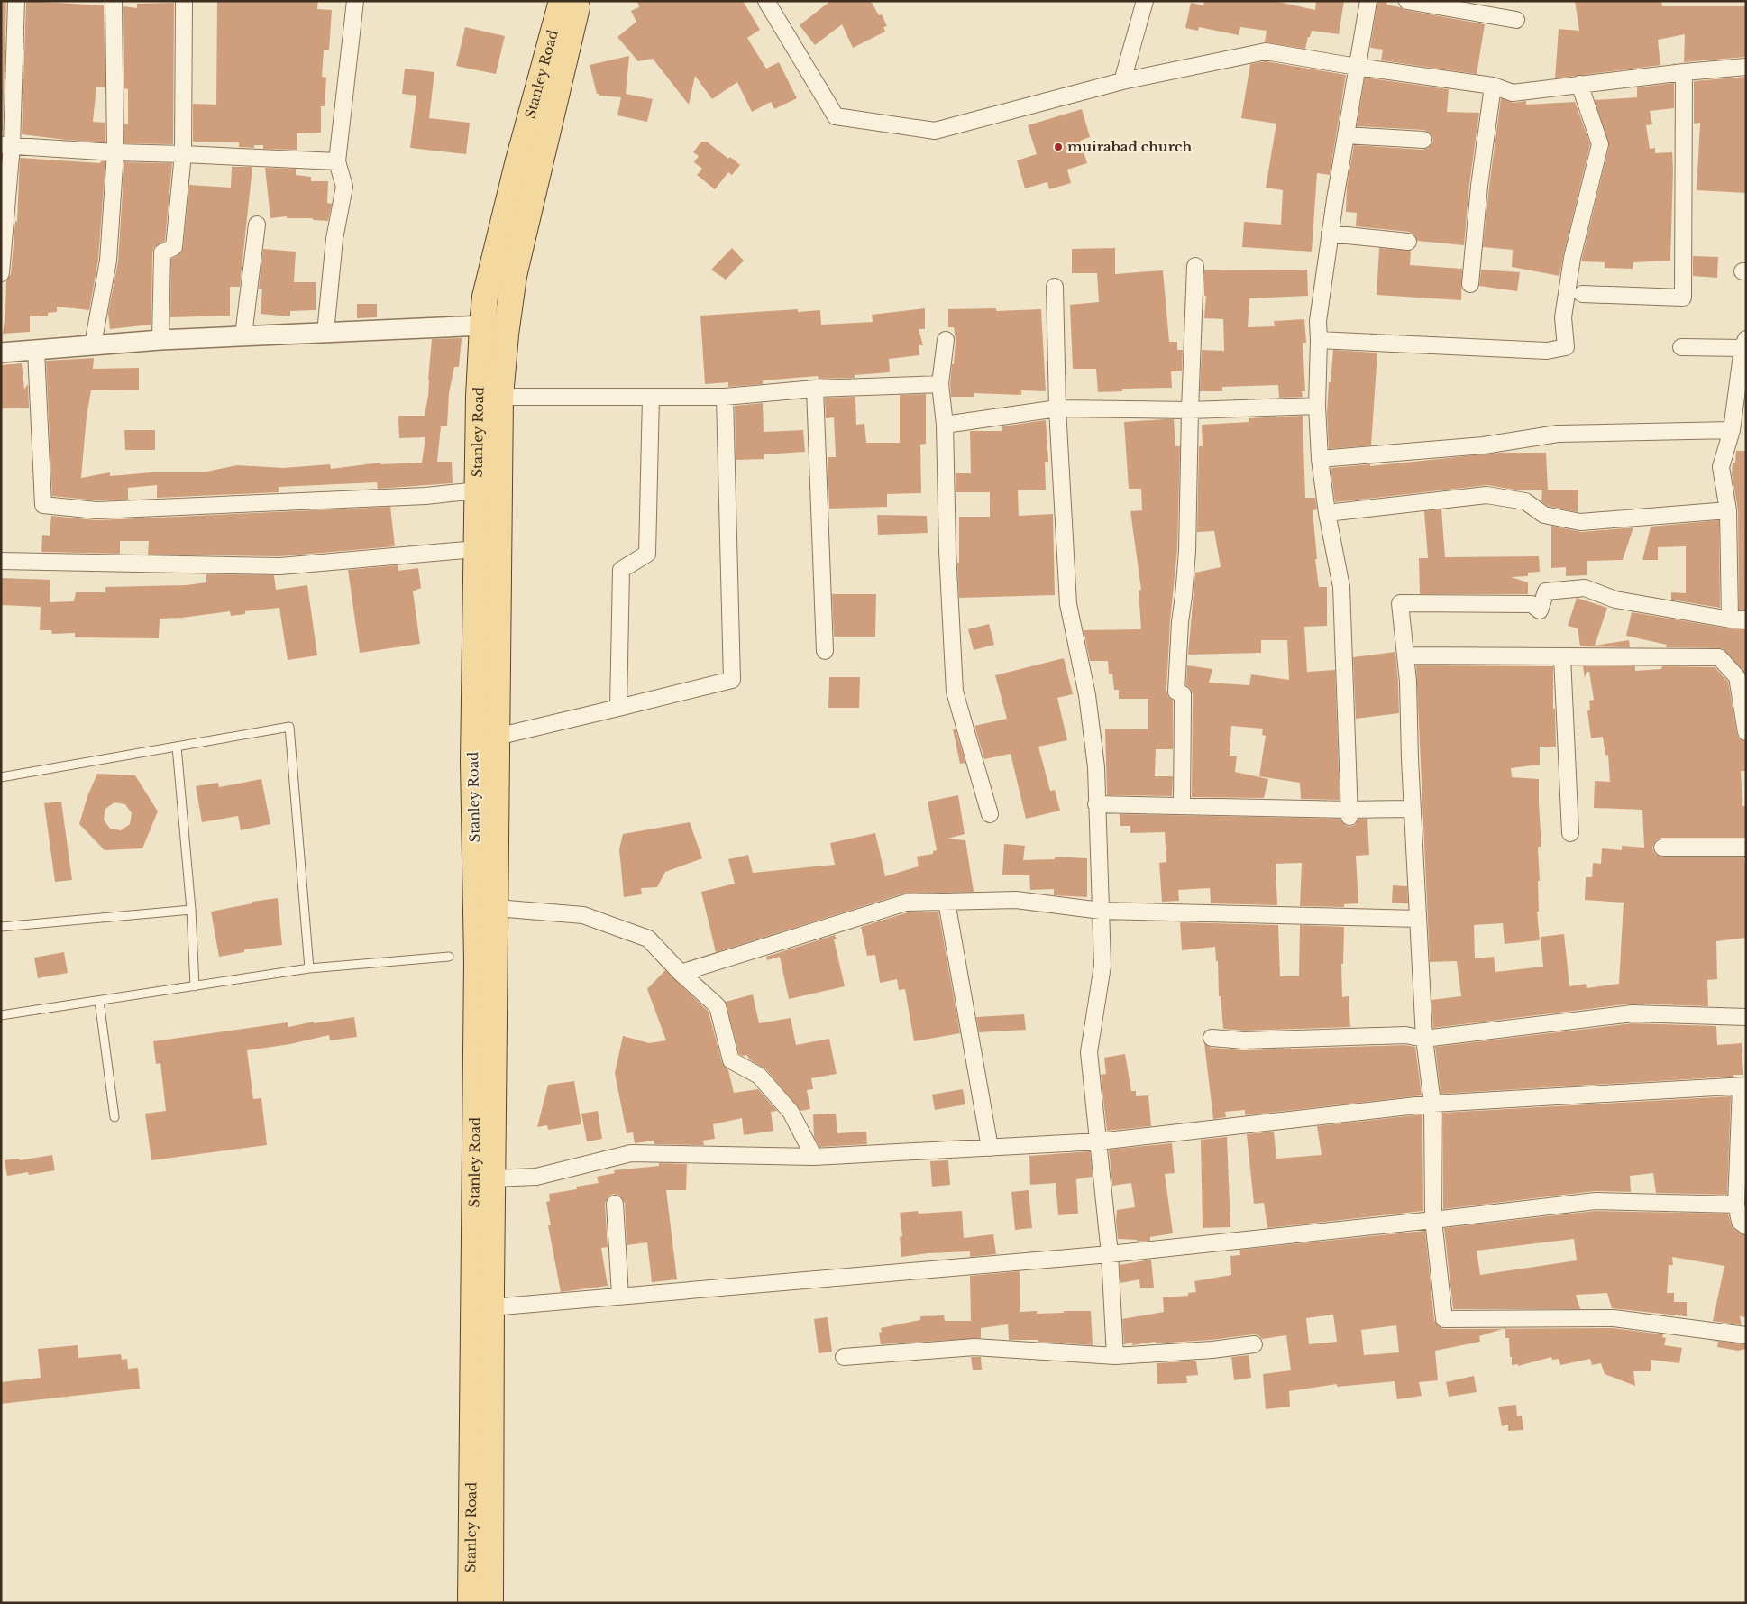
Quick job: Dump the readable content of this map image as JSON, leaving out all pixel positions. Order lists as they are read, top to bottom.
{
  "streets": {
    "main road": ["Stanley Road"]
  },
  "places": ["muirabad church"]
}
